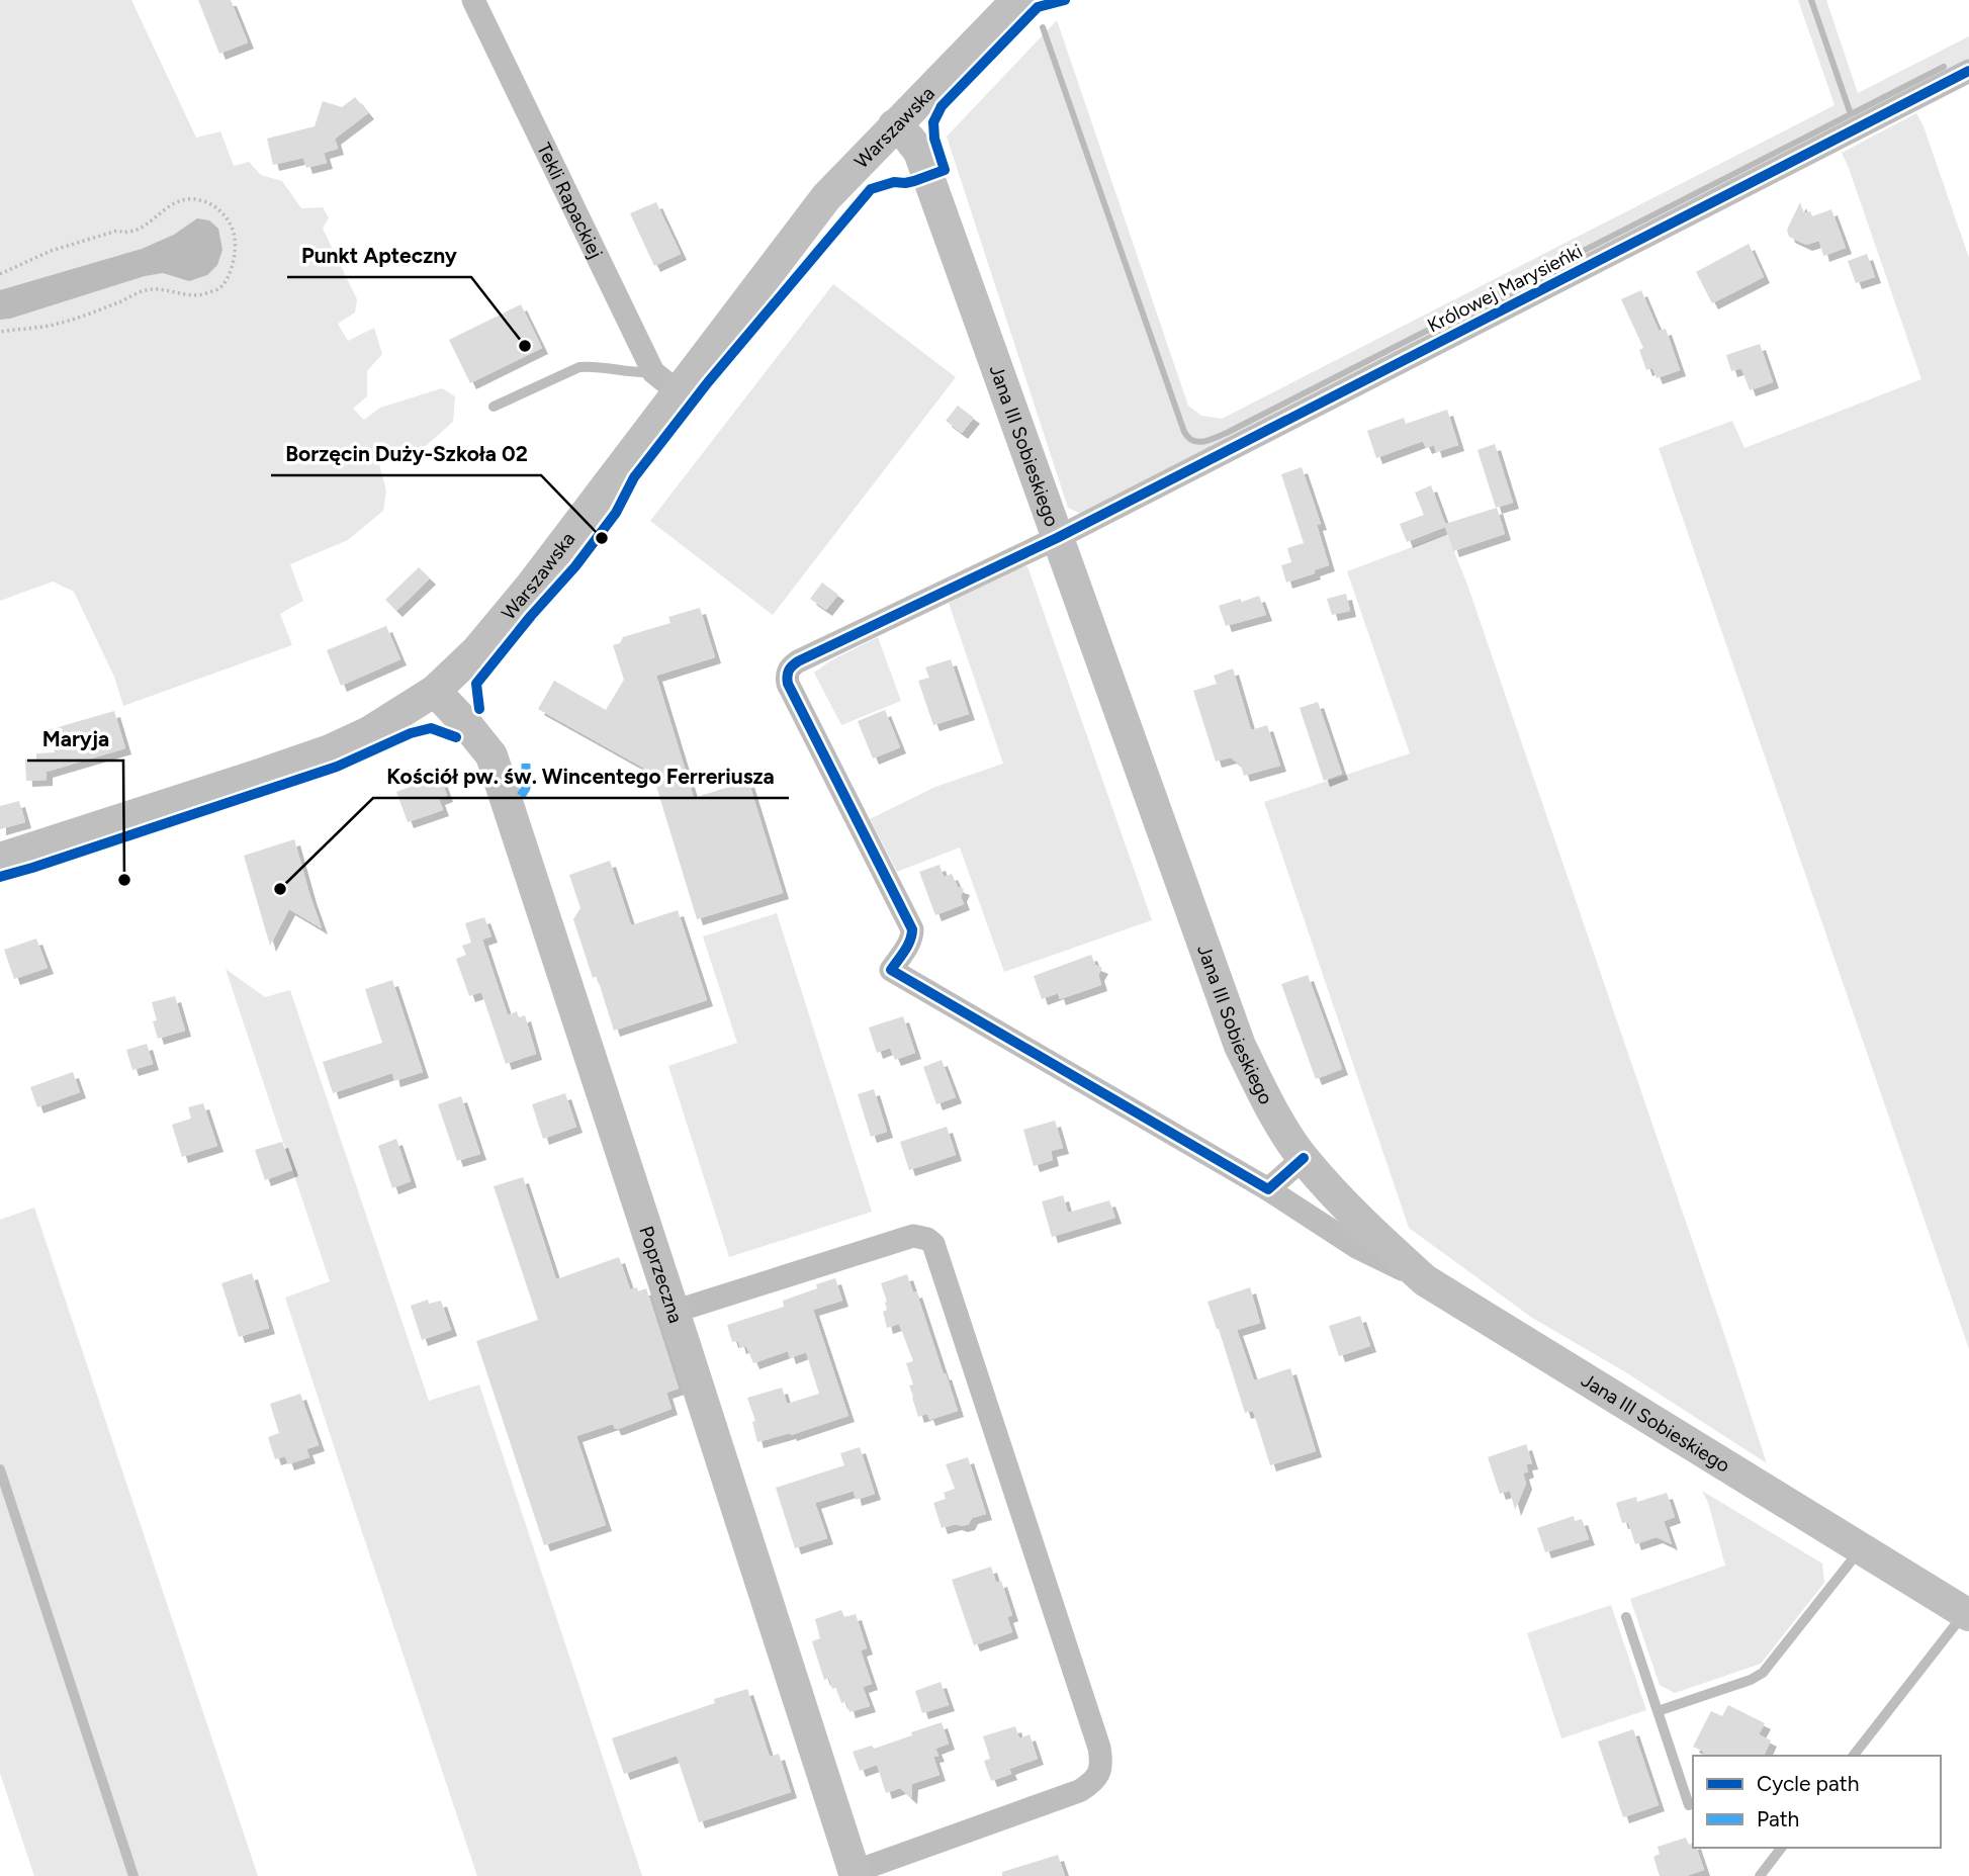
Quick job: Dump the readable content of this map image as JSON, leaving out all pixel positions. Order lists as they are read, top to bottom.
{
  "streets": {
    "main road": ["Warszawska", "Jana III Sobieskiego", "Poprzeczna"],
    "street": ["Tekli Rapackiej", "Królowej Marysieńki"]
  },
  "crossings": [
    ["Warszawska", "Tekli Rapackiej"],
    ["Warszawska", "Jana III Sobieskiego"],
    ["Warszawska", "Poprzeczna"],
    ["Królowej Marysieńki", "Jana III Sobieskiego"]
  ],
  "places": [
    "Punkt Apteczny",
    "Borzęcin Duży-Szkoła 02",
    "Maryja",
    "Kościół pw. św. Wincentego Ferreriusza"
  ],
  "legend": ["Cycle path", "Path"]
}
